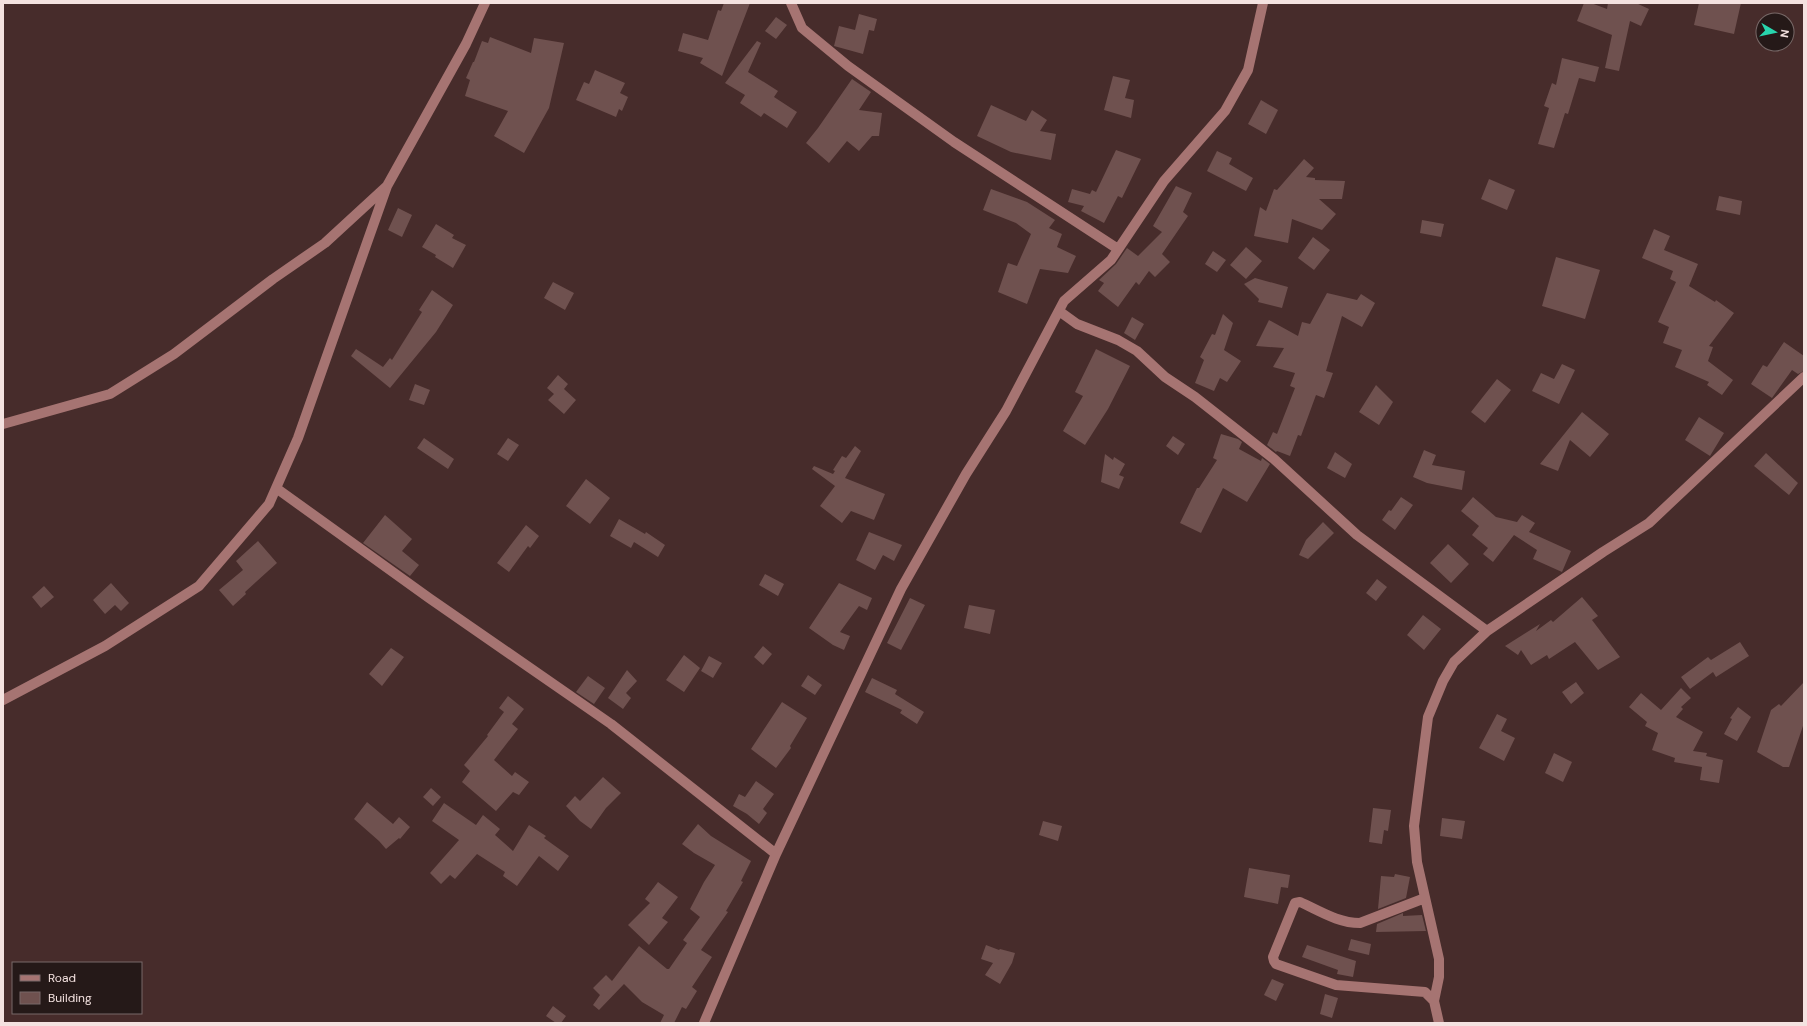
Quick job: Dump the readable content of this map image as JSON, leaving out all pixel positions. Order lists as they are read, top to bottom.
{
  "legend": ["Road", "Building"],
  "north": "right"
}
